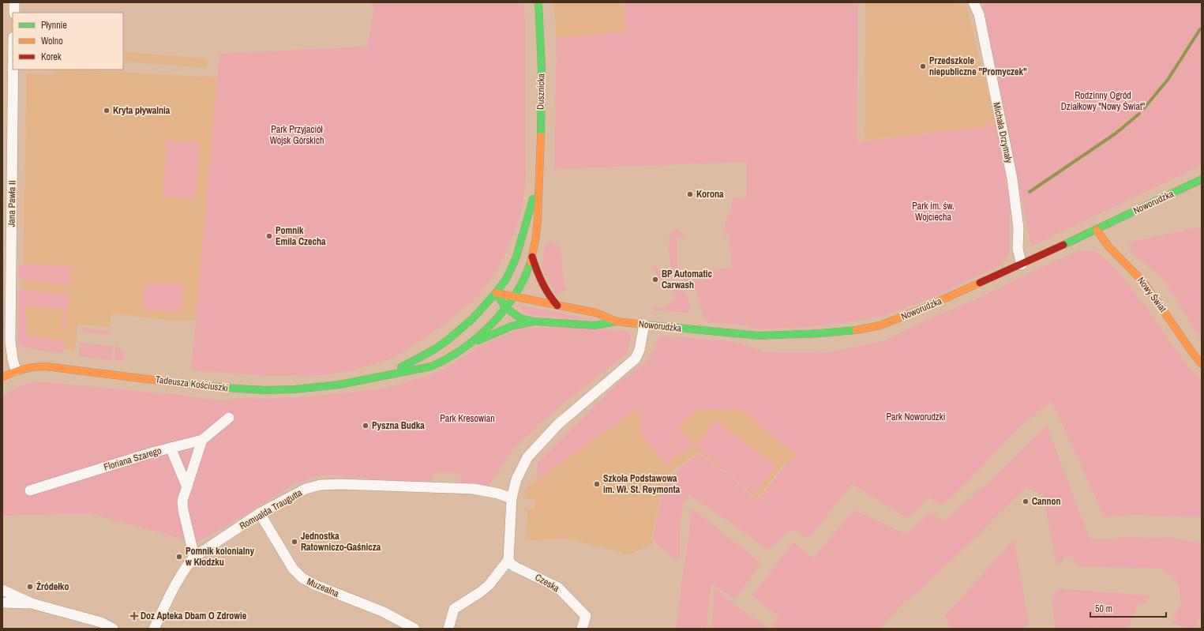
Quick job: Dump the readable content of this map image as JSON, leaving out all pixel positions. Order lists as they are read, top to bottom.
{
  "streets": {
    "street": [
      "Dusznicka",
      "Michała Drzymały",
      "Noworudzka",
      "Jana Pawła II",
      "Nowy Świat",
      "Tadeusza Kościuszki",
      "Floriana Szarego",
      "Romualda Traugutta",
      "Czeska",
      "Muzealna"
    ]
  },
  "crossings": [
    ["Dusznicka", "Noworudzka"],
    ["Dusznicka", "Tadeusza Kościuszki"],
    ["Michała Drzymały", "Noworudzka"],
    ["Noworudzka", "Nowy Świat"],
    ["Noworudzka", "Tadeusza Kościuszki"],
    ["Jana Pawła II", "Tadeusza Kościuszki"],
    ["Romualda Traugutta", "Muzealna"]
  ],
  "parks": [
    "Rodzinny Ogród Działkowy \"Nowy Świat\"",
    "Park Przyjaciół Wojsk Górskich",
    "Park im. św. Wojciecha",
    "Park Noworudzki",
    "Park Kresowian"
  ],
  "places": {
    "other": [
      "Przedszkole niepubliczne \"Promyczek\"",
      "Kryta pływalnia",
      "Korona",
      "Pomnik Emila Czecha",
      "BP Automatic Carwash",
      "Pyszna Budka",
      "Szkoła Podstawowa im. Wł. St. Reymonta",
      "Cannon",
      "Jednostka Ratowniczo-Gaśnicza",
      "Pomnik kolonialny w Kłodzku",
      "Źródełko"
    ],
    "health": ["Doz Apteka Dbam O Zdrowie"]
  },
  "legend": ["Płynnie", "Wolno", "Korek"],
  "scale_bar": "50 m"
}
